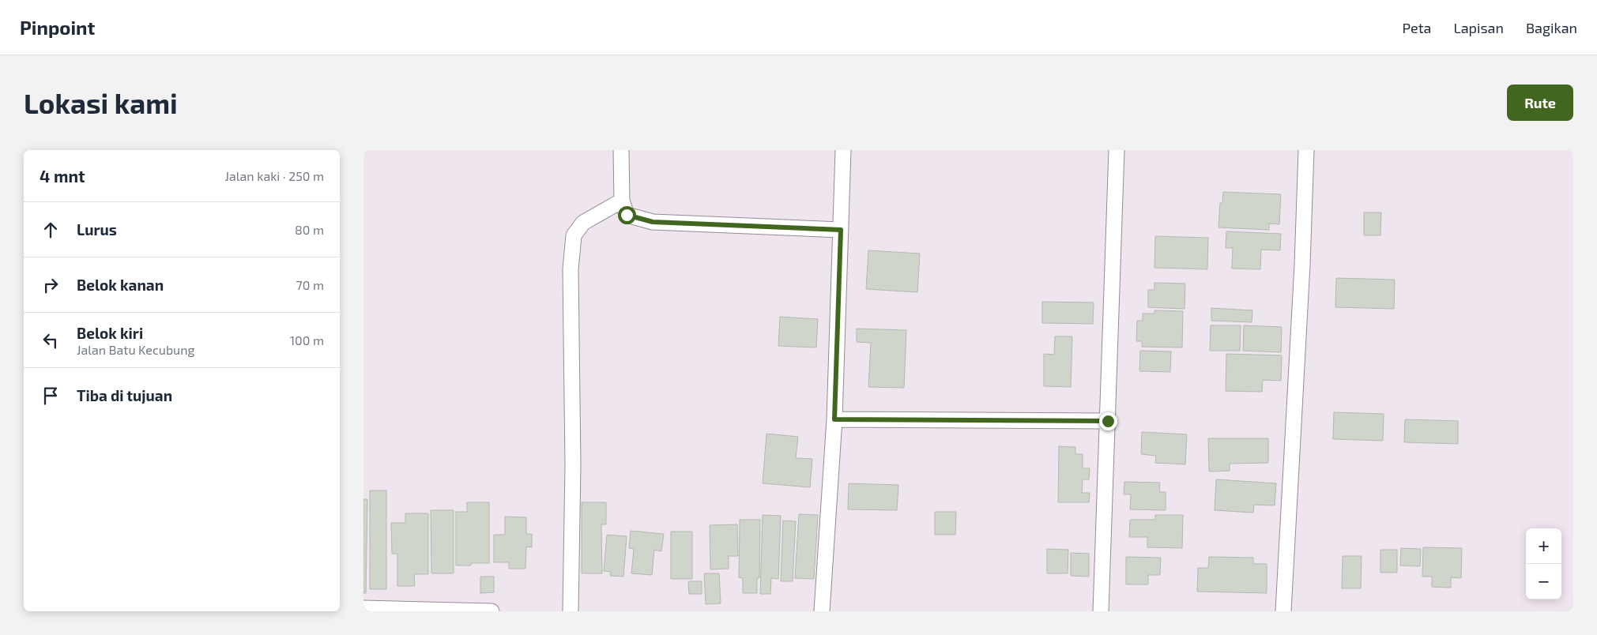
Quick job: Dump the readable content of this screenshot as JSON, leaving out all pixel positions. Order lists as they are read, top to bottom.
{
  "page": {
    "header": "Pinpoint",
    "nav": ["Peta", "Lapisan", "Bagikan"],
    "buttons": "Rute",
    "title": "Lokasi kami",
    "heading": ["4 mnt", "Jalan kaki · 250 m"],
    "list": [
      ["Lurus", "80 m"],
      ["Belok kanan", "70 m"],
      ["Belok kiri", "Jalan Batu Kecubung", "100 m"],
      "Tiba di tujuan"
    ],
    "map_buttons": ["+", "−"]
  }
}
